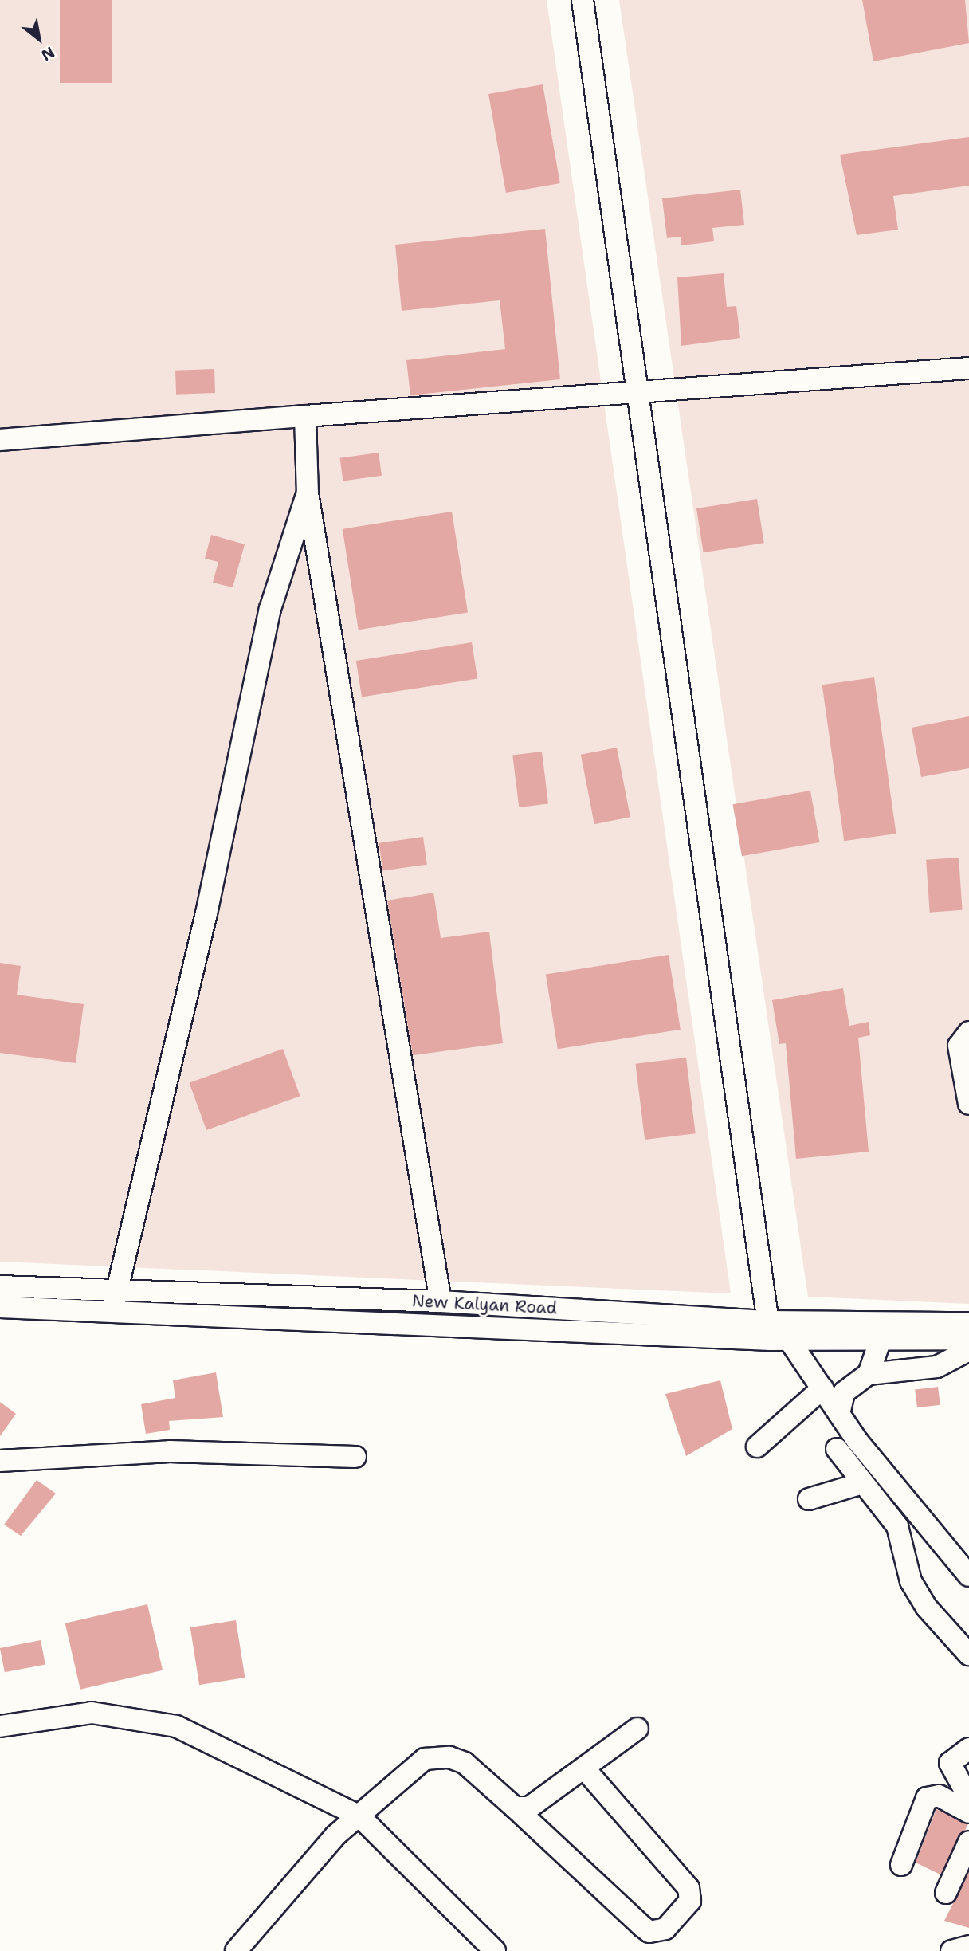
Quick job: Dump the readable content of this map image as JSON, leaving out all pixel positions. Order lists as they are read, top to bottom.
{
  "streets": {
    "street": ["New Kalyan Road"]
  },
  "north": "bottom right"
}
